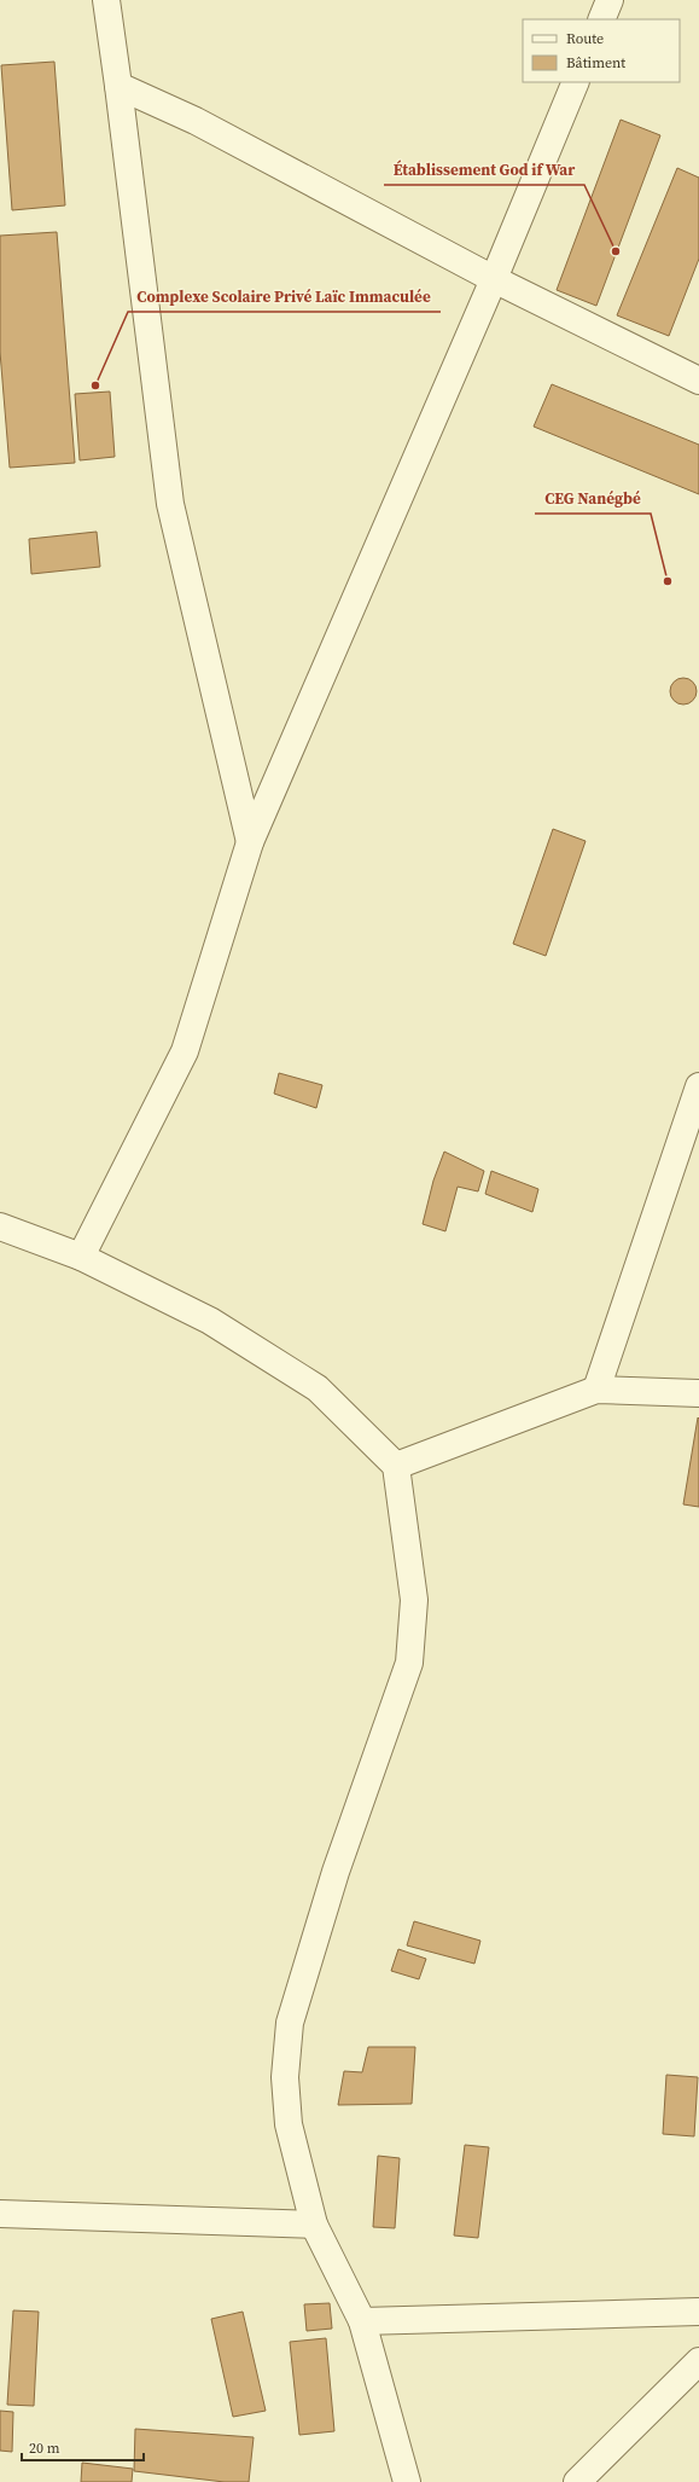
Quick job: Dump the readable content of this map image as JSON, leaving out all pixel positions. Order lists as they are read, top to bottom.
{
  "places": ["Établissement God if War", "Complexe Scolaire Privé Laïc Immaculée", "CEG Nanégbé"],
  "legend": ["Route", "Bâtiment"],
  "scale_bar": "20 m"
}
